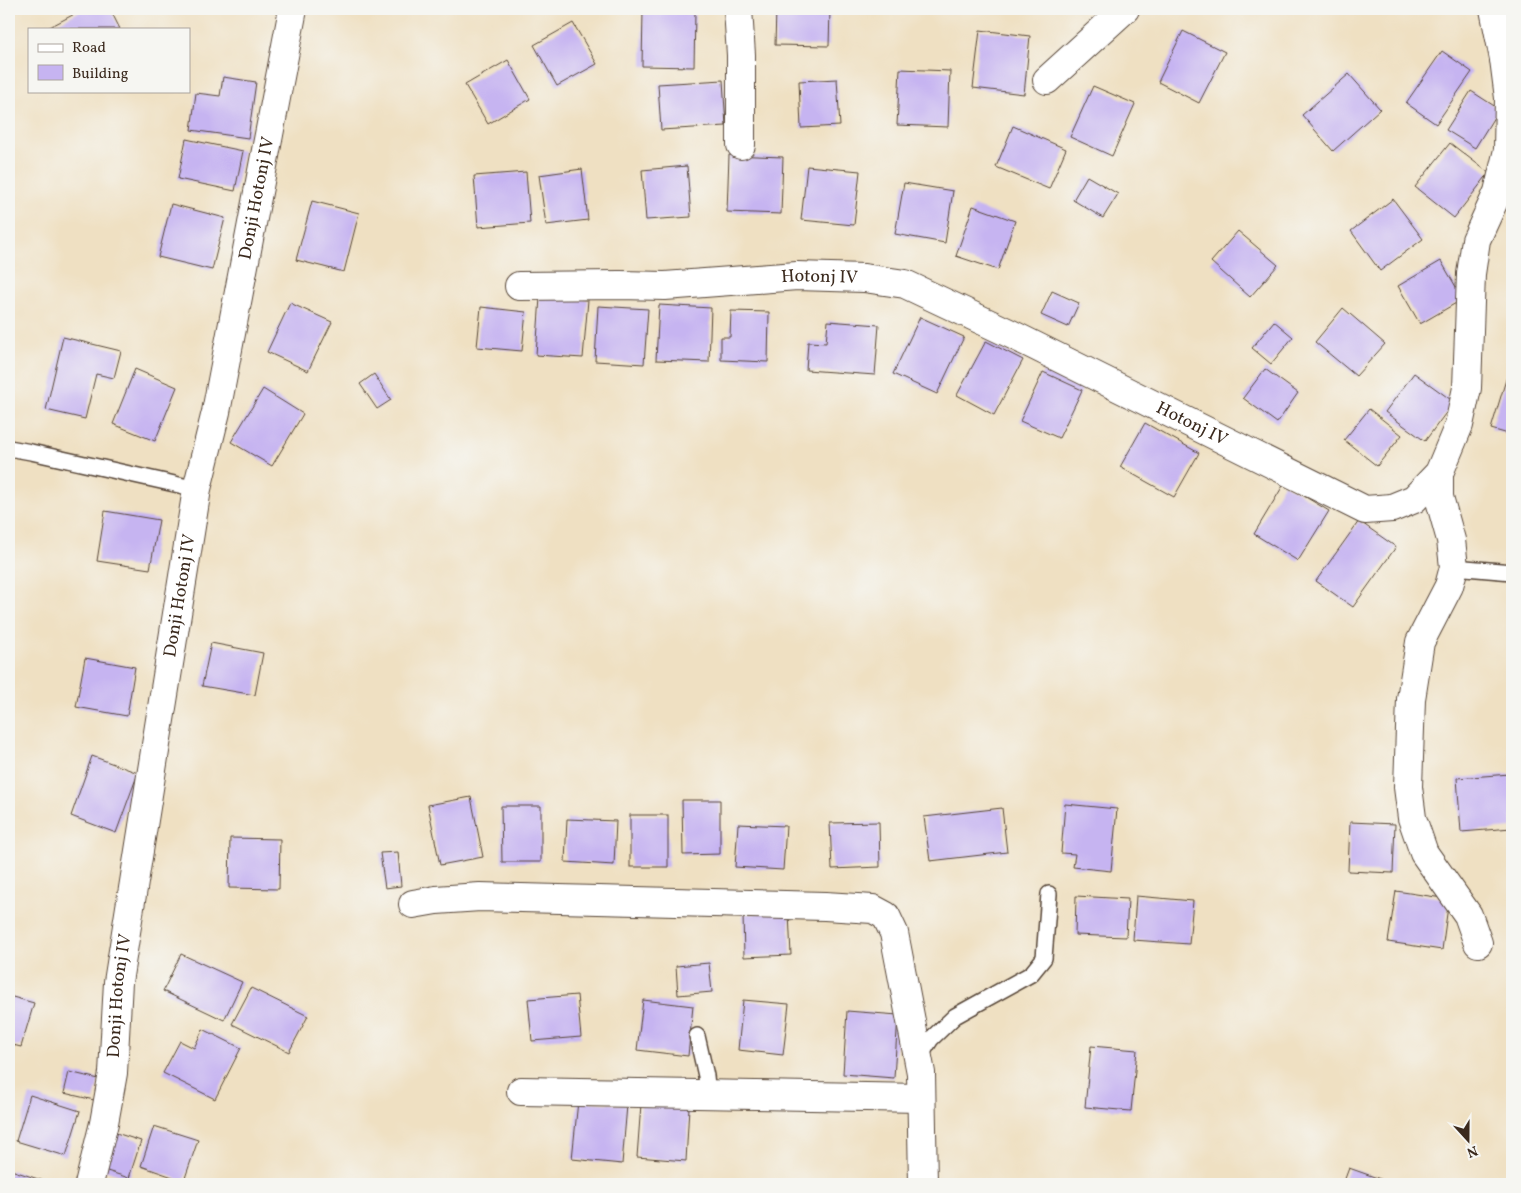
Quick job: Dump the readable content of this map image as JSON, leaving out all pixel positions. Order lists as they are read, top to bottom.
{
  "streets": {
    "street": ["Donji Hotonj IV", "Hotonj IV"]
  },
  "legend": ["Road", "Building"],
  "north": "bottom"
}
